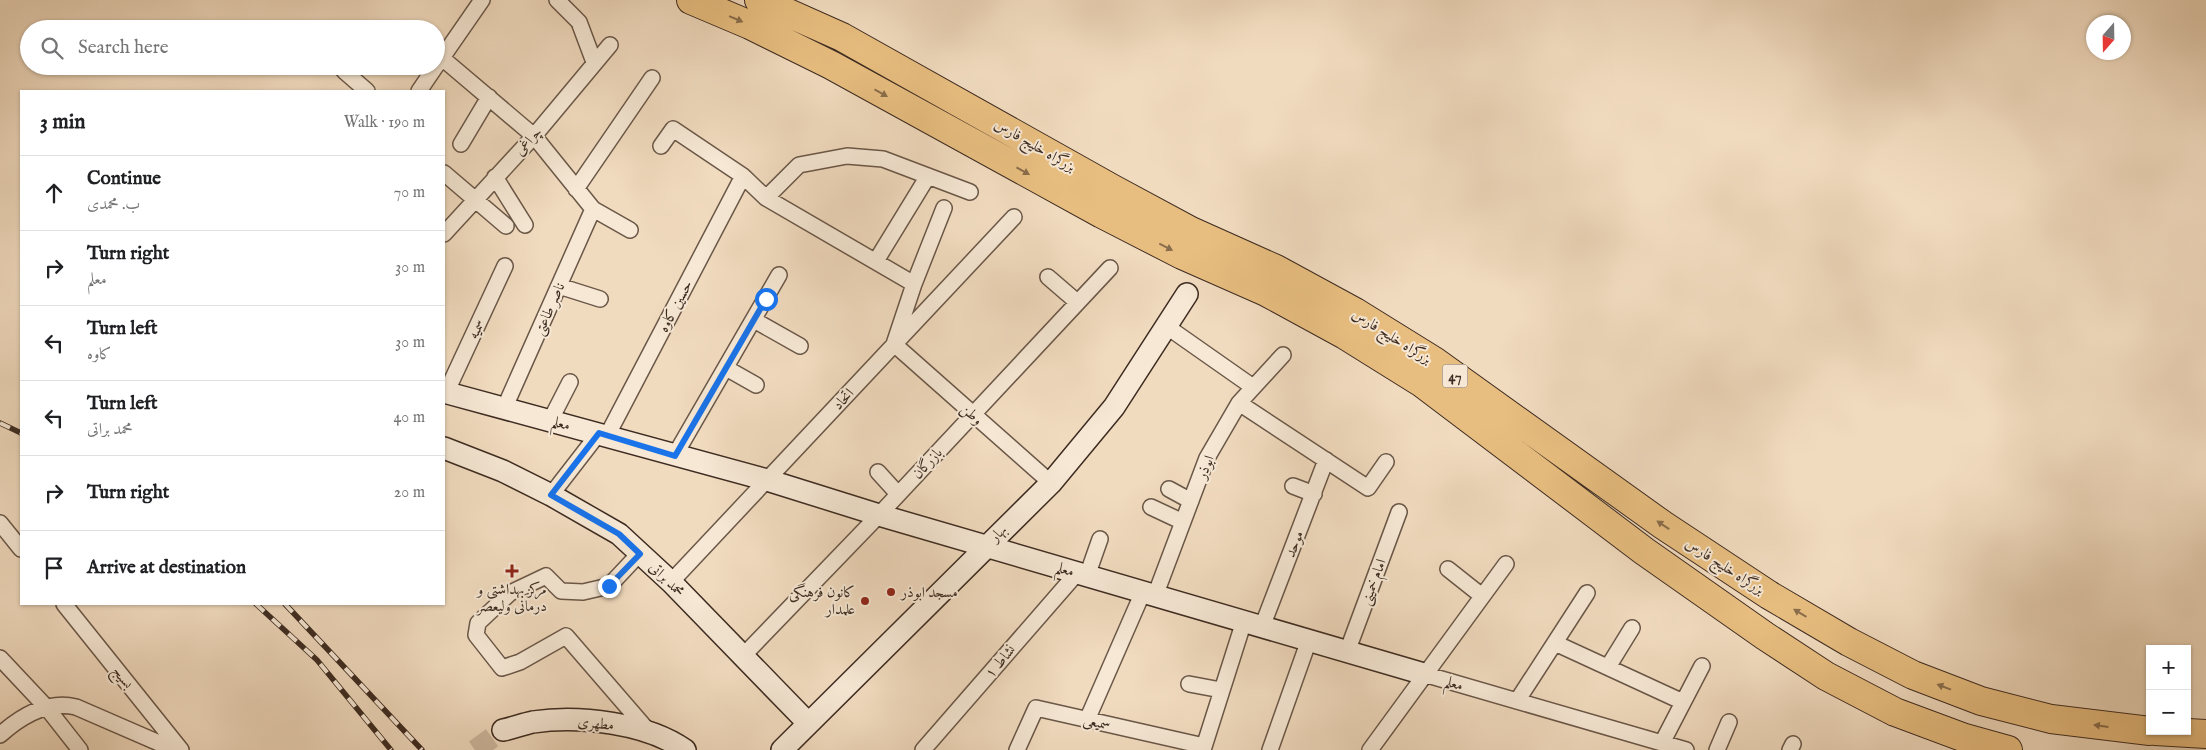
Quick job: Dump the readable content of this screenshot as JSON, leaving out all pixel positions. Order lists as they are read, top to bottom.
{
  "streets": {
    "highway": ["بزرگراه خلیج فارس", "47"],
    "street": [
      "چراغی",
      "حسین کاوه",
      "ناصر طاعتی",
      "سمیه",
      "اتحاد",
      "وطن",
      "معلم",
      "بازرگان",
      "ابوذر",
      "بهار",
      "موحد",
      "محمد براتی",
      "امام خمینی",
      "نشاط ۱",
      "بسیج",
      "سمیعی",
      "مطهری"
    ]
  },
  "crossings": [
    ["حسین کاوه", "معلم"],
    ["حسین کاوه", "محمد براتی"],
    ["ناصر طاعتی", "معلم"],
    ["سمیه", "معلم"],
    ["اتحاد", "وطن"],
    ["اتحاد", "معلم"],
    ["اتحاد", "محمد براتی"],
    ["وطن", "بازرگان"],
    ["وطن", "بهار"],
    ["معلم", "بازرگان"],
    ["معلم", "ابوذر"],
    ["معلم", "بهار"],
    ["معلم", "موحد"],
    ["معلم", "امام خمینی"],
    ["معلم", "نشاط ۱"],
    ["بازرگان", "محمد براتی"],
    ["ابوذر", "سمیعی"],
    ["بهار", "محمد براتی"],
    ["موحد", "سمیعی"]
  ],
  "places": {
    "health": ["مرکز بهداشتی و درمانی ولیعصر"],
    "other": ["مسجد ابوذر", "کانون فرهنگی علمدار"]
  },
  "north": "bottom",
  "page": {
    "search": "Search here",
    "heading": ["3 min", "Walk · 190 m"],
    "list": [
      ["Continue", "ب. محمدی", "70 m"],
      ["Turn right", "معلم", "30 m"],
      ["Turn left", "کاوه", "30 m"],
      ["Turn left", "محمد براتی", "40 m"],
      ["Turn right", "20 m"],
      "Arrive at destination"
    ],
    "map_buttons": ["+", "−"]
  }
}
